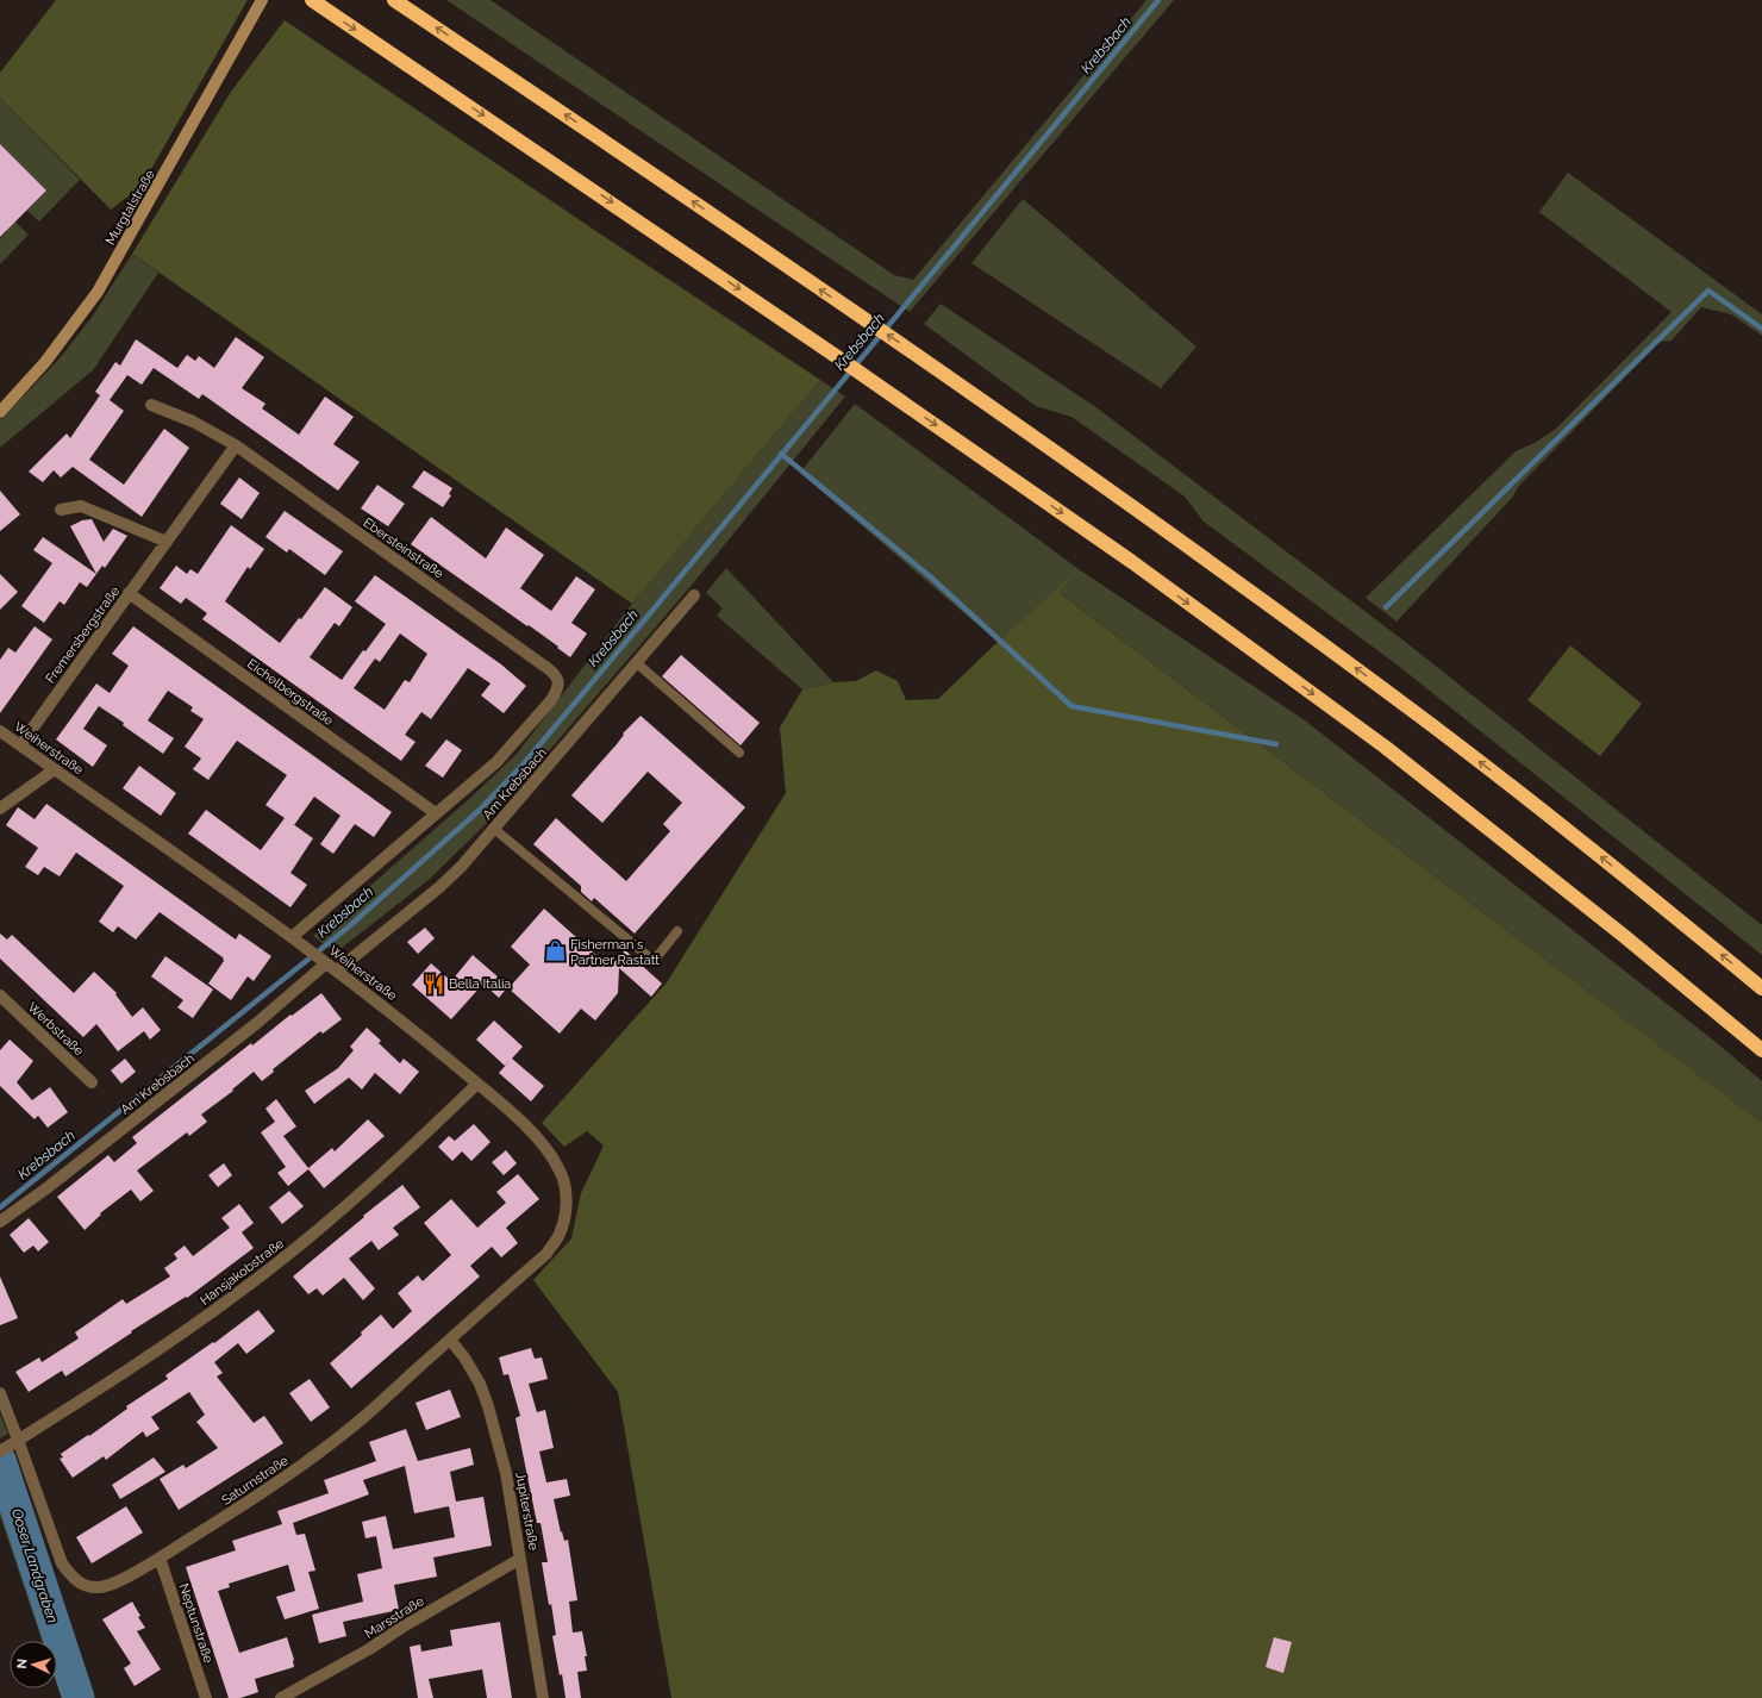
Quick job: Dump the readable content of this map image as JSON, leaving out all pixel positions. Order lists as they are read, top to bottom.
{
  "streets": {
    "main road": ["Murgtalstraße"],
    "street": [
      "Ebersteinstraße",
      "Fremersbergstraße",
      "Eichelbergstraße",
      "Weiherstraße",
      "Am Krebsbach",
      "Werbstraße",
      "Hansjakobstraße",
      "Saturnstraße",
      "Jupiterstraße",
      "Marsstraße",
      "Neptunstraße"
    ]
  },
  "crossings": [
    ["Ebersteinstraße", "Fremersbergstraße"],
    ["Ebersteinstraße", "Eichelbergstraße"],
    ["Fremersbergstraße", "Eichelbergstraße"],
    ["Fremersbergstraße", "Weiherstraße"],
    ["Weiherstraße", "Am Krebsbach"],
    ["Weiherstraße", "Hansjakobstraße"],
    ["Weiherstraße", "Saturnstraße"],
    ["Hansjakobstraße", "Saturnstraße"],
    ["Saturnstraße", "Jupiterstraße"],
    ["Saturnstraße", "Neptunstraße"],
    ["Jupiterstraße", "Marsstraße"]
  ],
  "water": ["Krebsbach", "Ooser Landgraben"],
  "places": {
    "shop": ["Fisherman´s Partner Rastatt"],
    "restaurant": ["Bella Italia"]
  },
  "north": "left"
}
